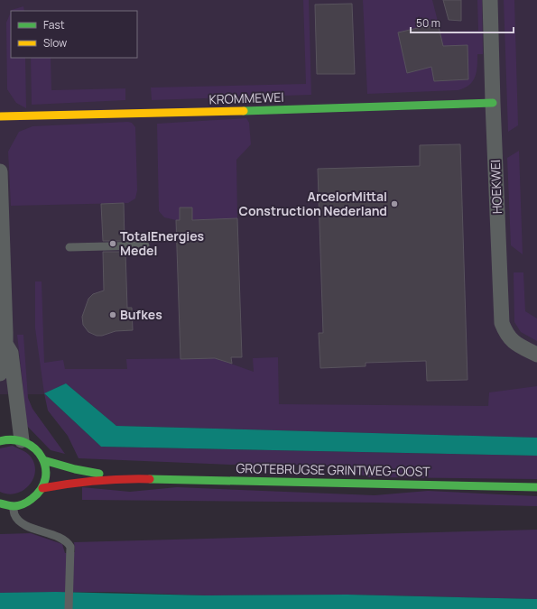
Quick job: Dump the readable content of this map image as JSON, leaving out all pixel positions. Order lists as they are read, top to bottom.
{
  "streets": {
    "street": ["KROMMEWEI", "HOEKWEI", "GROTEBRUGSE GRINTWEG-OOST"]
  },
  "crossings": [
    ["KROMMEWEI", "HOEKWEI"]
  ],
  "places": ["ArcelorMittal Construction Nederland", "TotalEnergies Medel", "Bufkes"],
  "legend": ["Fast", "Slow"],
  "scale_bar": "50 m"
}
